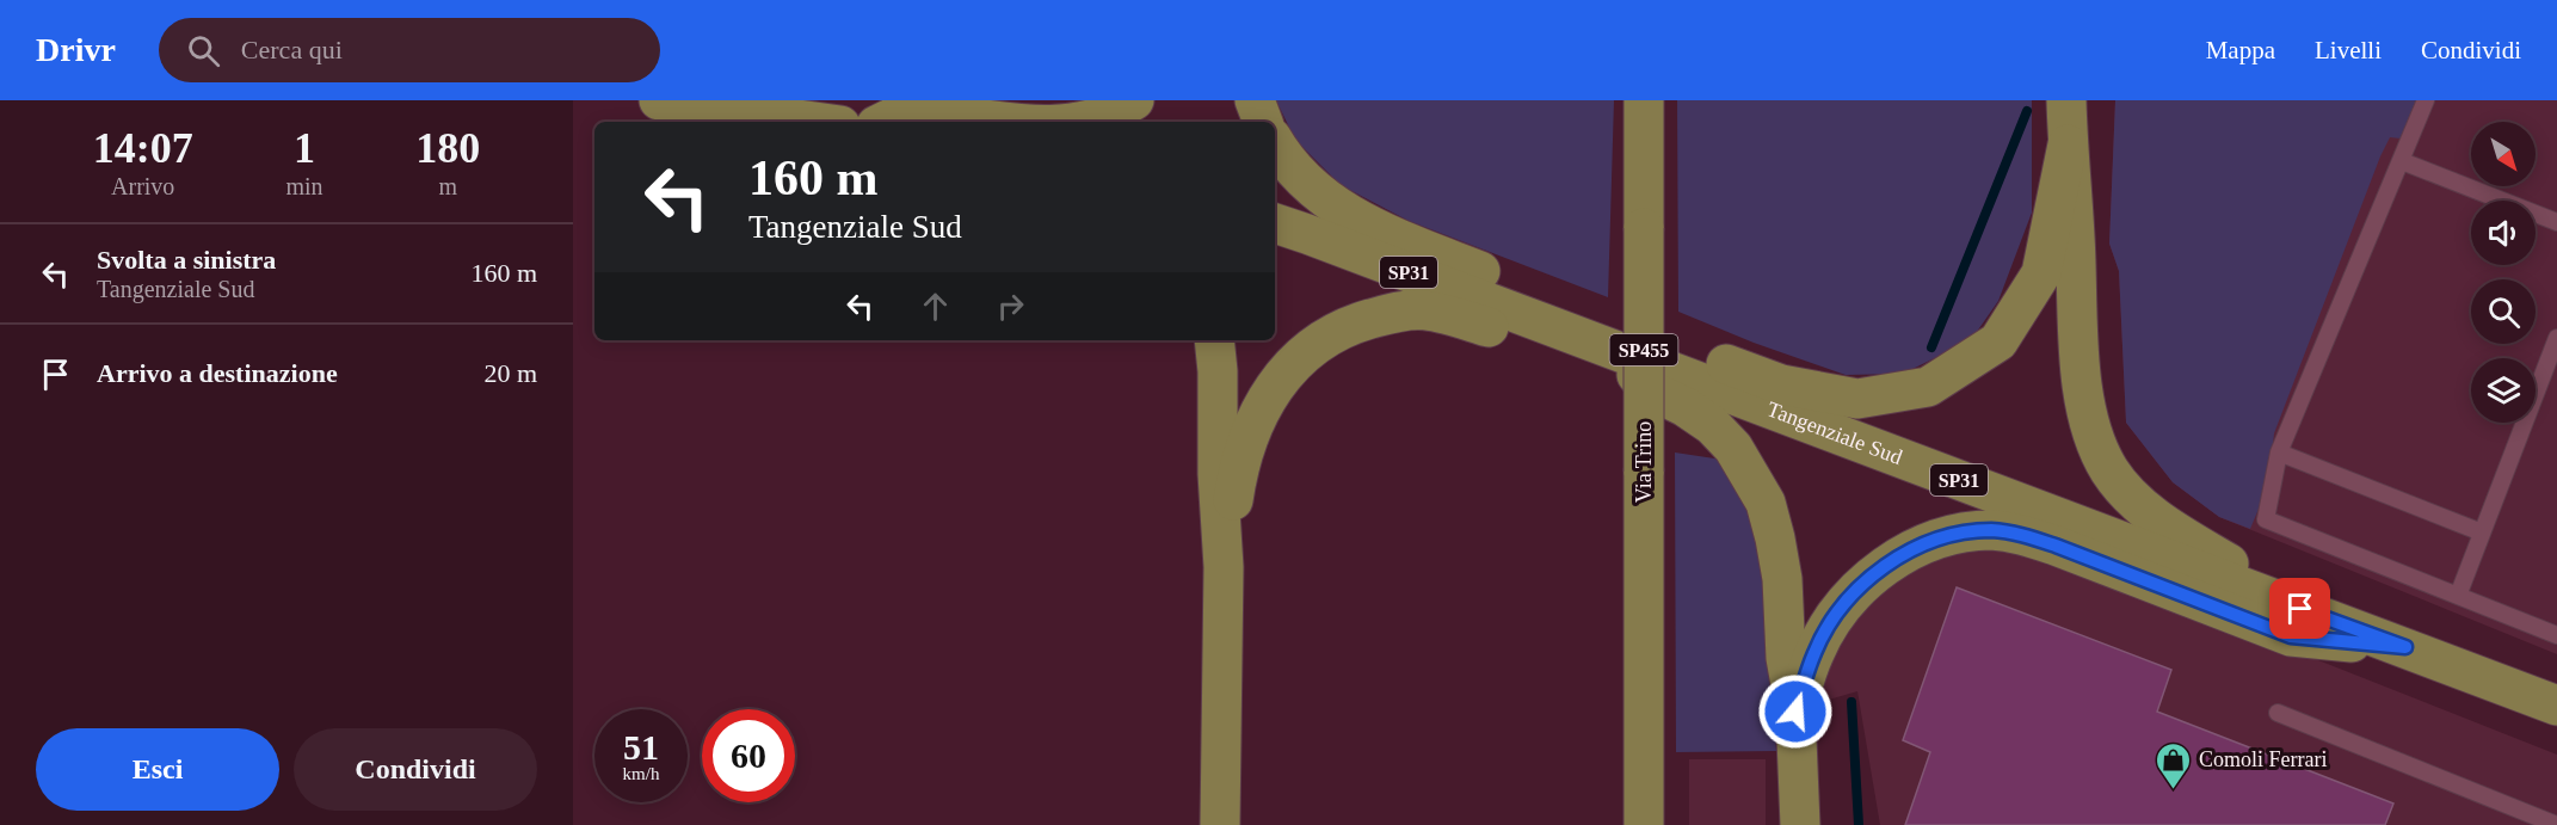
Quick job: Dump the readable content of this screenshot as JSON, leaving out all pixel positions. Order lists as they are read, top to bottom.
{
  "streets": {
    "main road": [
      "SP31",
      "SP455",
      "Tangenziale Sud",
      "Via Trino"
    ]
  },
  "places": {
    "shop": ["Comoli Ferrari"]
  },
  "north": "bottom right",
  "page": {
    "header": "Drivr",
    "search": "Cerca qui",
    "nav": ["Mappa", "Livelli", "Condividi"],
    "eta": [
      "14:07",
      "Arrivo",
      "1",
      "min",
      "180",
      "m"
    ],
    "turn": ["160 m", "Tangenziale Sud"],
    "list": [
      {
        "name": "Svolta a sinistra",
        "note": "Tangenziale Sud",
        "value": "160 m"
      },
      {
        "name": "Arrivo a destinazione",
        "value": "20 m"
      }
    ],
    "speed": "51 km/h",
    "limit": "60",
    "buttons": ["Esci", "Condividi"]
  }
}
